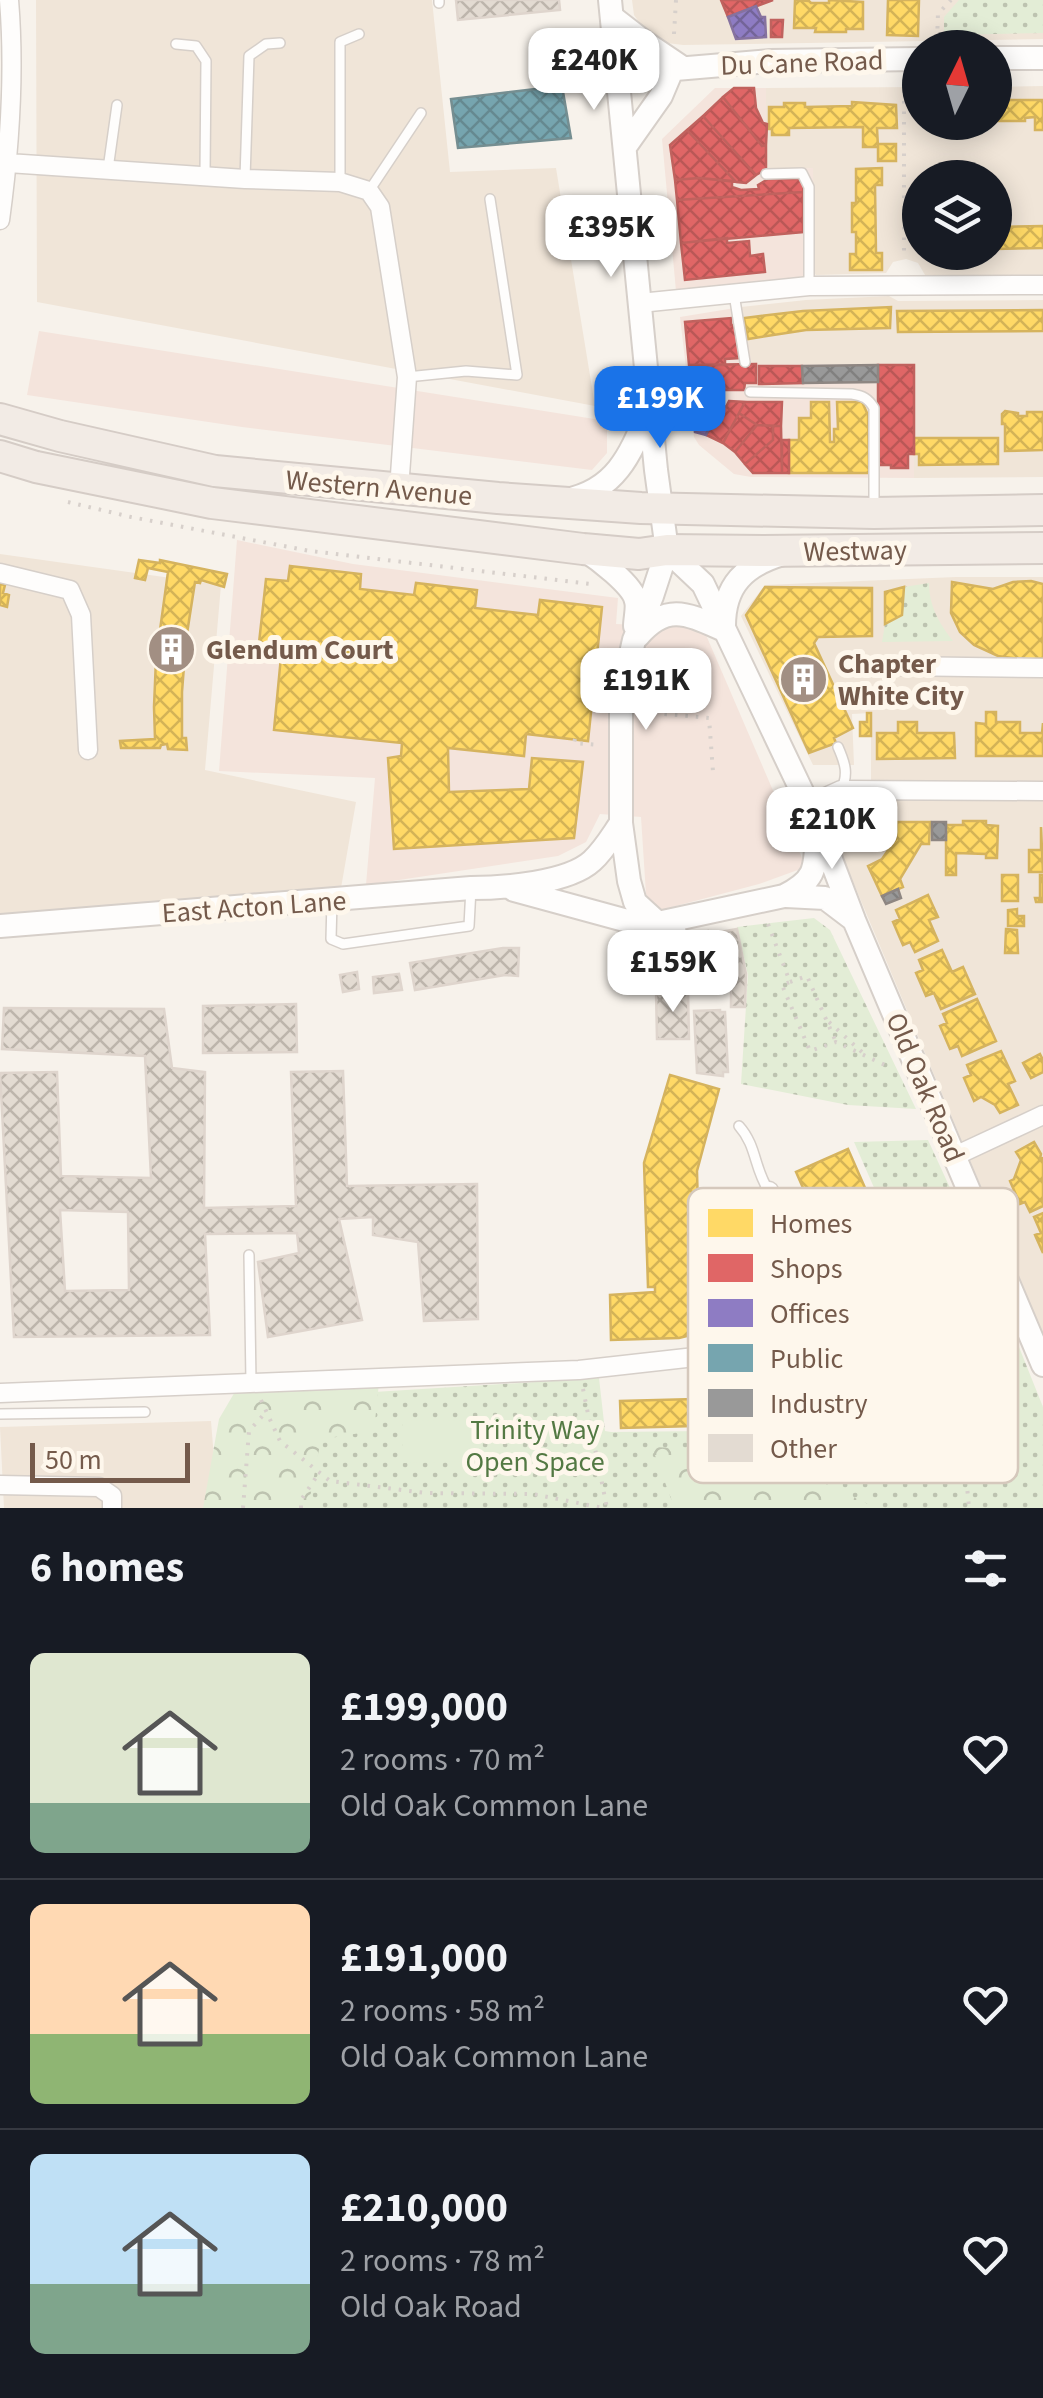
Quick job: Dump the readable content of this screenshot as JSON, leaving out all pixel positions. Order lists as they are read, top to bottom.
{
  "streets": {
    "highway": ["Western Avenue", "Westway"],
    "street": ["Du Cane Road", "East Acton Lane", "Old Oak Road"]
  },
  "crossings": [
    ["Western Avenue", "Westway"],
    ["Western Avenue", "Old Oak Road"],
    ["Westway", "Old Oak Road"]
  ],
  "parks": ["Trinity Way Open Space"],
  "places": {
    "building": ["Glendum Court", "Chapter White City"]
  },
  "legend": [
    "Homes",
    "Shops",
    "Offices",
    "Public",
    "Industry",
    "Other"
  ],
  "scale_bar": "50 m",
  "north": "top",
  "page": {
    "price": [
      "£240K",
      "£395K",
      "£199K",
      "£191K",
      "£210K",
      "£159K"
    ],
    "scale": "50 m",
    "heading": "6 homes",
    "list": [
      {
        "name": "£199,000",
        "note": "2 rooms · 70 m² · Old Oak Common Lane"
      },
      {
        "name": "£191,000",
        "note": "2 rooms · 58 m² · Old Oak Common Lane"
      },
      {
        "name": "£210,000",
        "note": "2 rooms · 78 m² · Old Oak Road"
      }
    ]
  }
}
